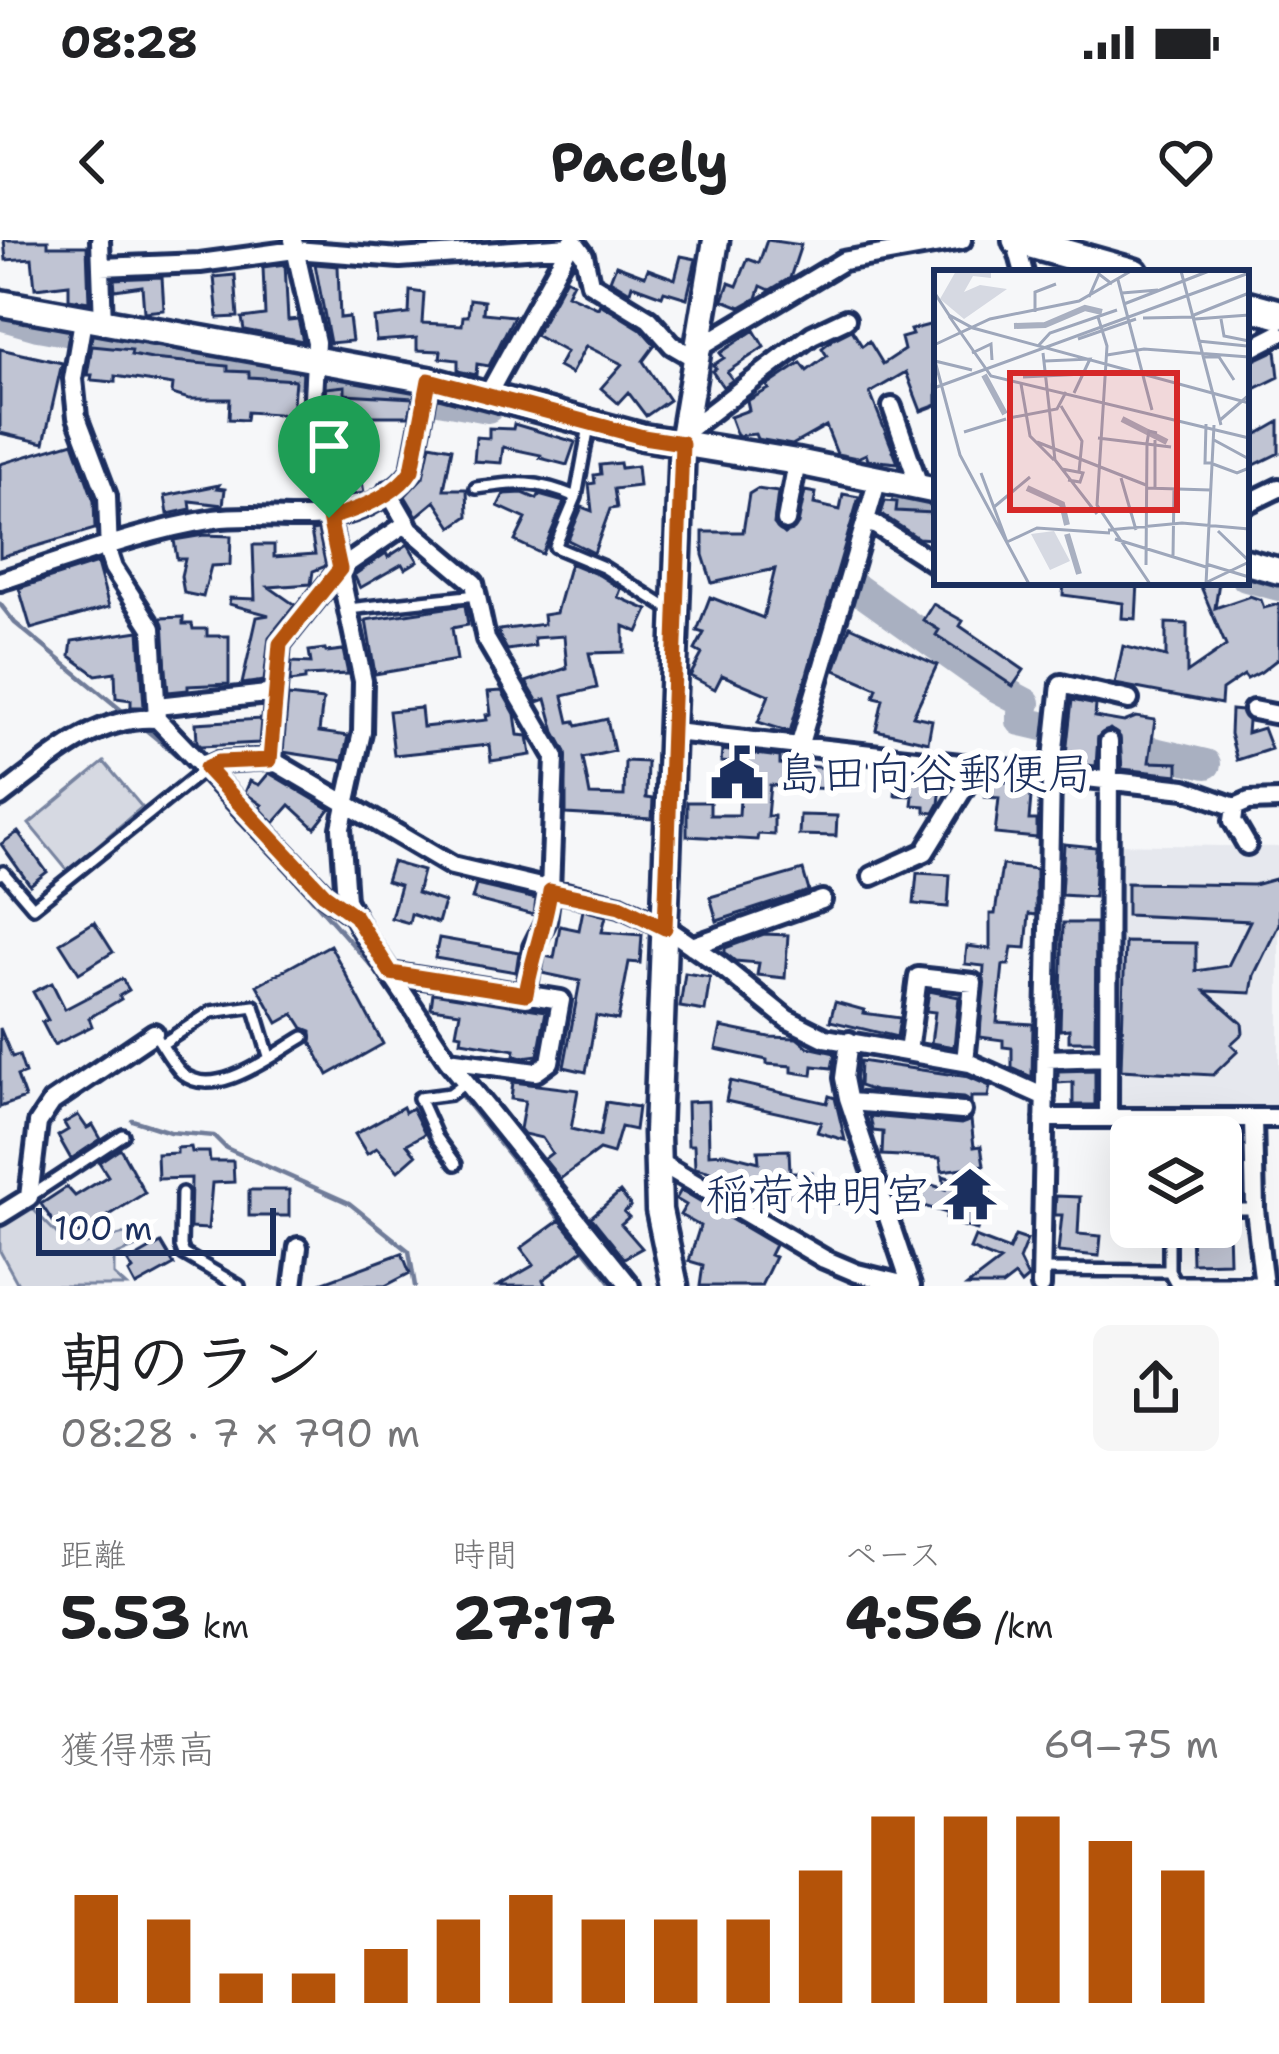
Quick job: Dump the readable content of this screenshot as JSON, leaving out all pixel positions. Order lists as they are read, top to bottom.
{
  "places": {
    "public building": ["島田向谷郵便局"],
    "temple": ["稲荷神明宮"]
  },
  "scale_bar": "100 m",
  "page": {
    "status": "08:28",
    "header": "Pacely",
    "scale": "100 m",
    "heading": ["朝のラン", "08:28 · 7 × 790 m"],
    "stats": [
      ["距離", "5.53 km"],
      ["時間", "27:17"],
      ["ペース", "4:56 /km"]
    ],
    "chart": ["獲得標高", "69–75 m"]
  }
}
